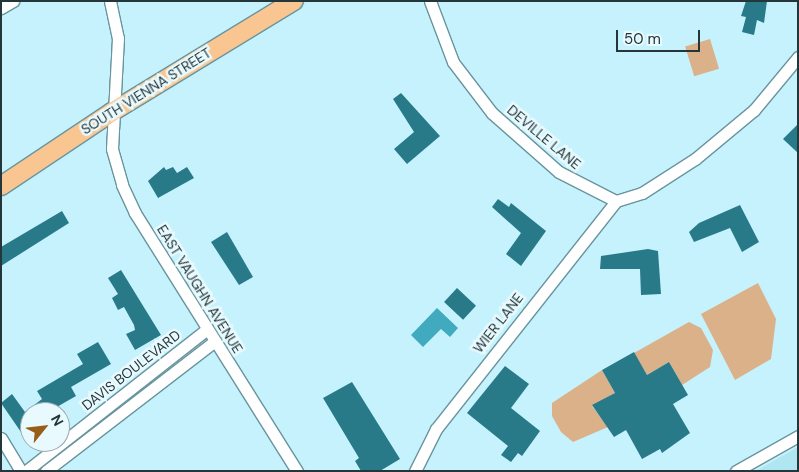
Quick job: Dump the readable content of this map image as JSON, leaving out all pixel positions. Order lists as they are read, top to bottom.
{
  "streets": {
    "highway": ["SOUTH VIENNA STREET"],
    "street": [
      "DEVILLE LANE",
      "EAST VAUGHN AVENUE",
      "WIER LANE",
      "DAVIS BOULEVARD"
    ]
  },
  "crossings": [
    ["SOUTH VIENNA STREET", "EAST VAUGHN AVENUE"],
    ["DEVILLE LANE", "WIER LANE"],
    ["EAST VAUGHN AVENUE", "DAVIS BOULEVARD"]
  ],
  "scale_bar": "50 m",
  "north": "top right"
}
